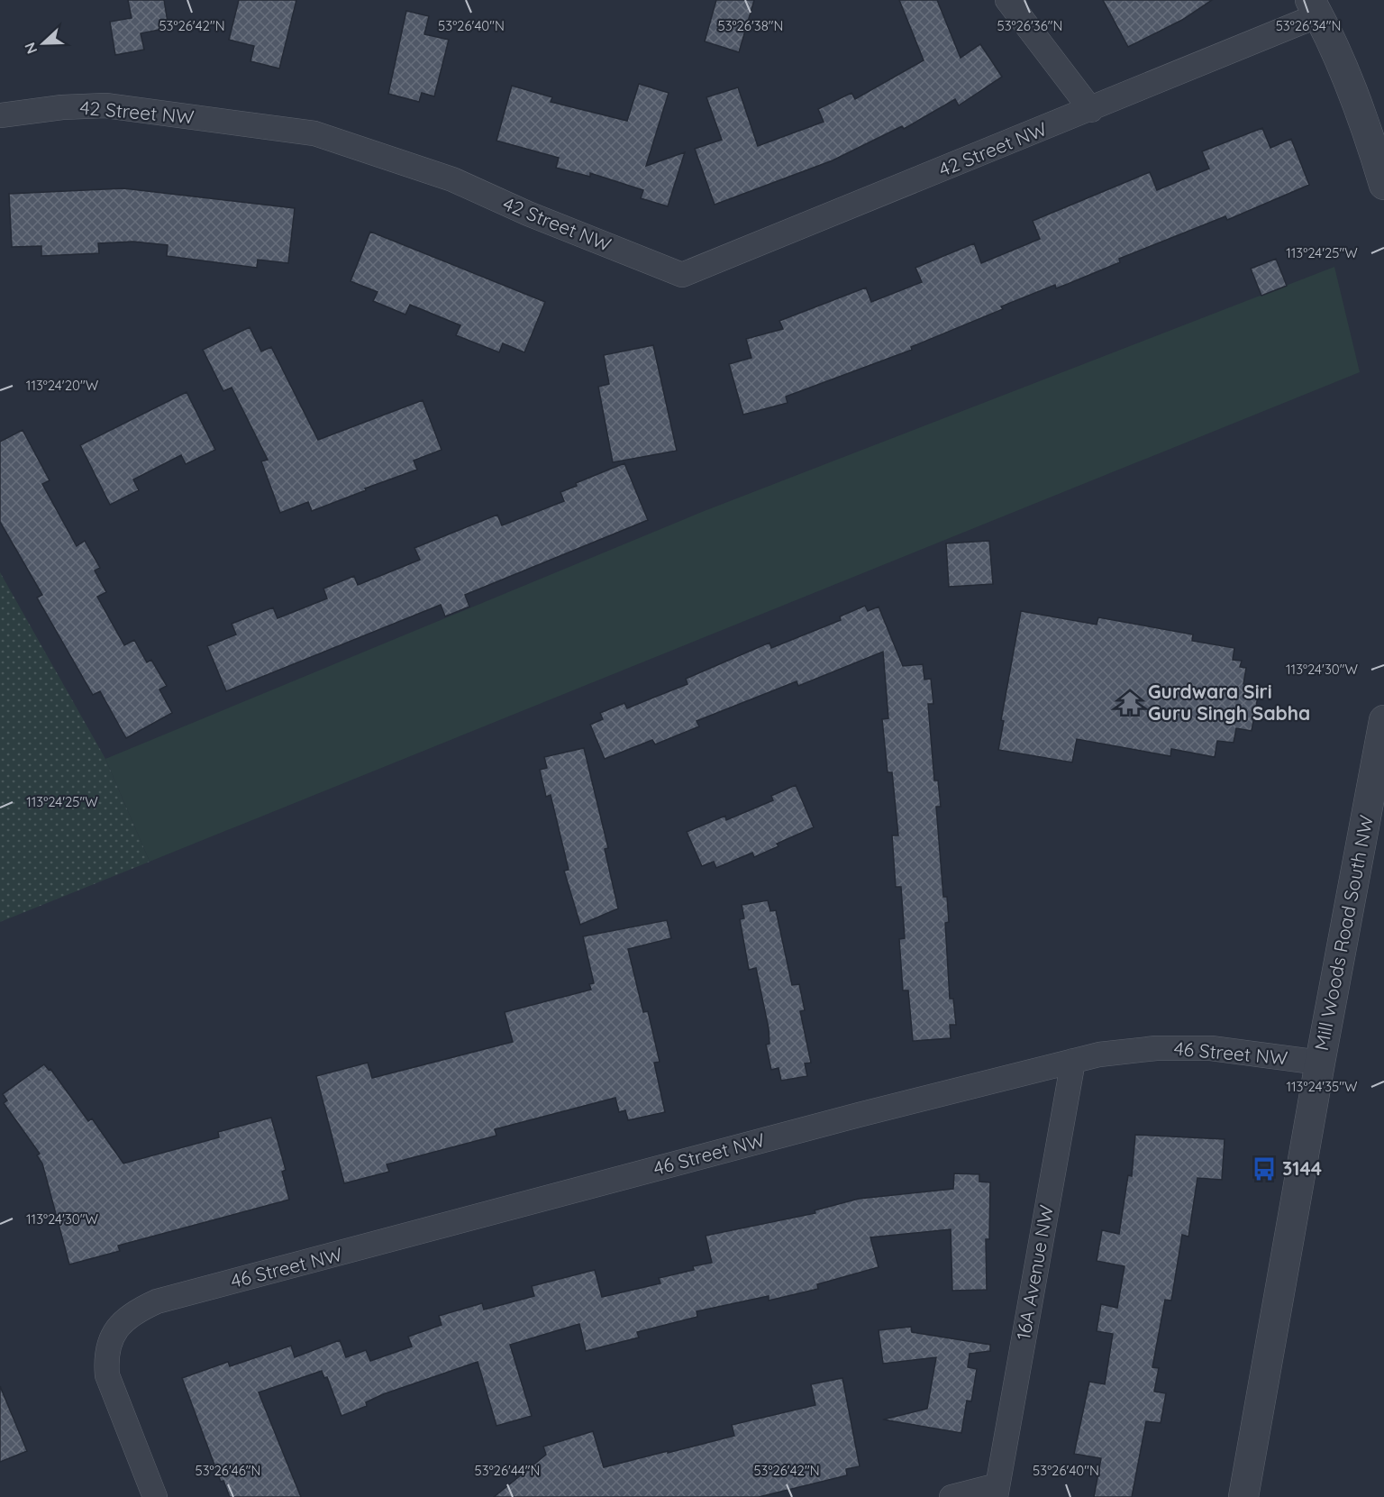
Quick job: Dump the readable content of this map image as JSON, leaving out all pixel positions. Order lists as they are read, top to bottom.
{
  "streets": {
    "street": [
      "42 Street NW",
      "Mill Woods Road South NW",
      "46 Street NW",
      "16A Avenue NW"
    ]
  },
  "crossings": [
    ["Mill Woods Road South NW", "46 Street NW"],
    ["46 Street NW", "16A Avenue NW"]
  ],
  "places": {
    "temple": ["Gurdwara Siri Guru Singh Sabha"],
    "bus stop": ["3144"]
  },
  "north": "left",
  "coordinates": [
    "53°26'42\"N",
    "53°26'40\"N",
    "53°26'38\"N",
    "53°26'36\"N",
    "53°26'34\"N",
    "113°24'25\"W",
    "113°24'20\"W",
    "113°24'30\"W",
    "113°24'35\"W",
    "53°26'46\"N",
    "53°26'44\"N"
  ]
}
